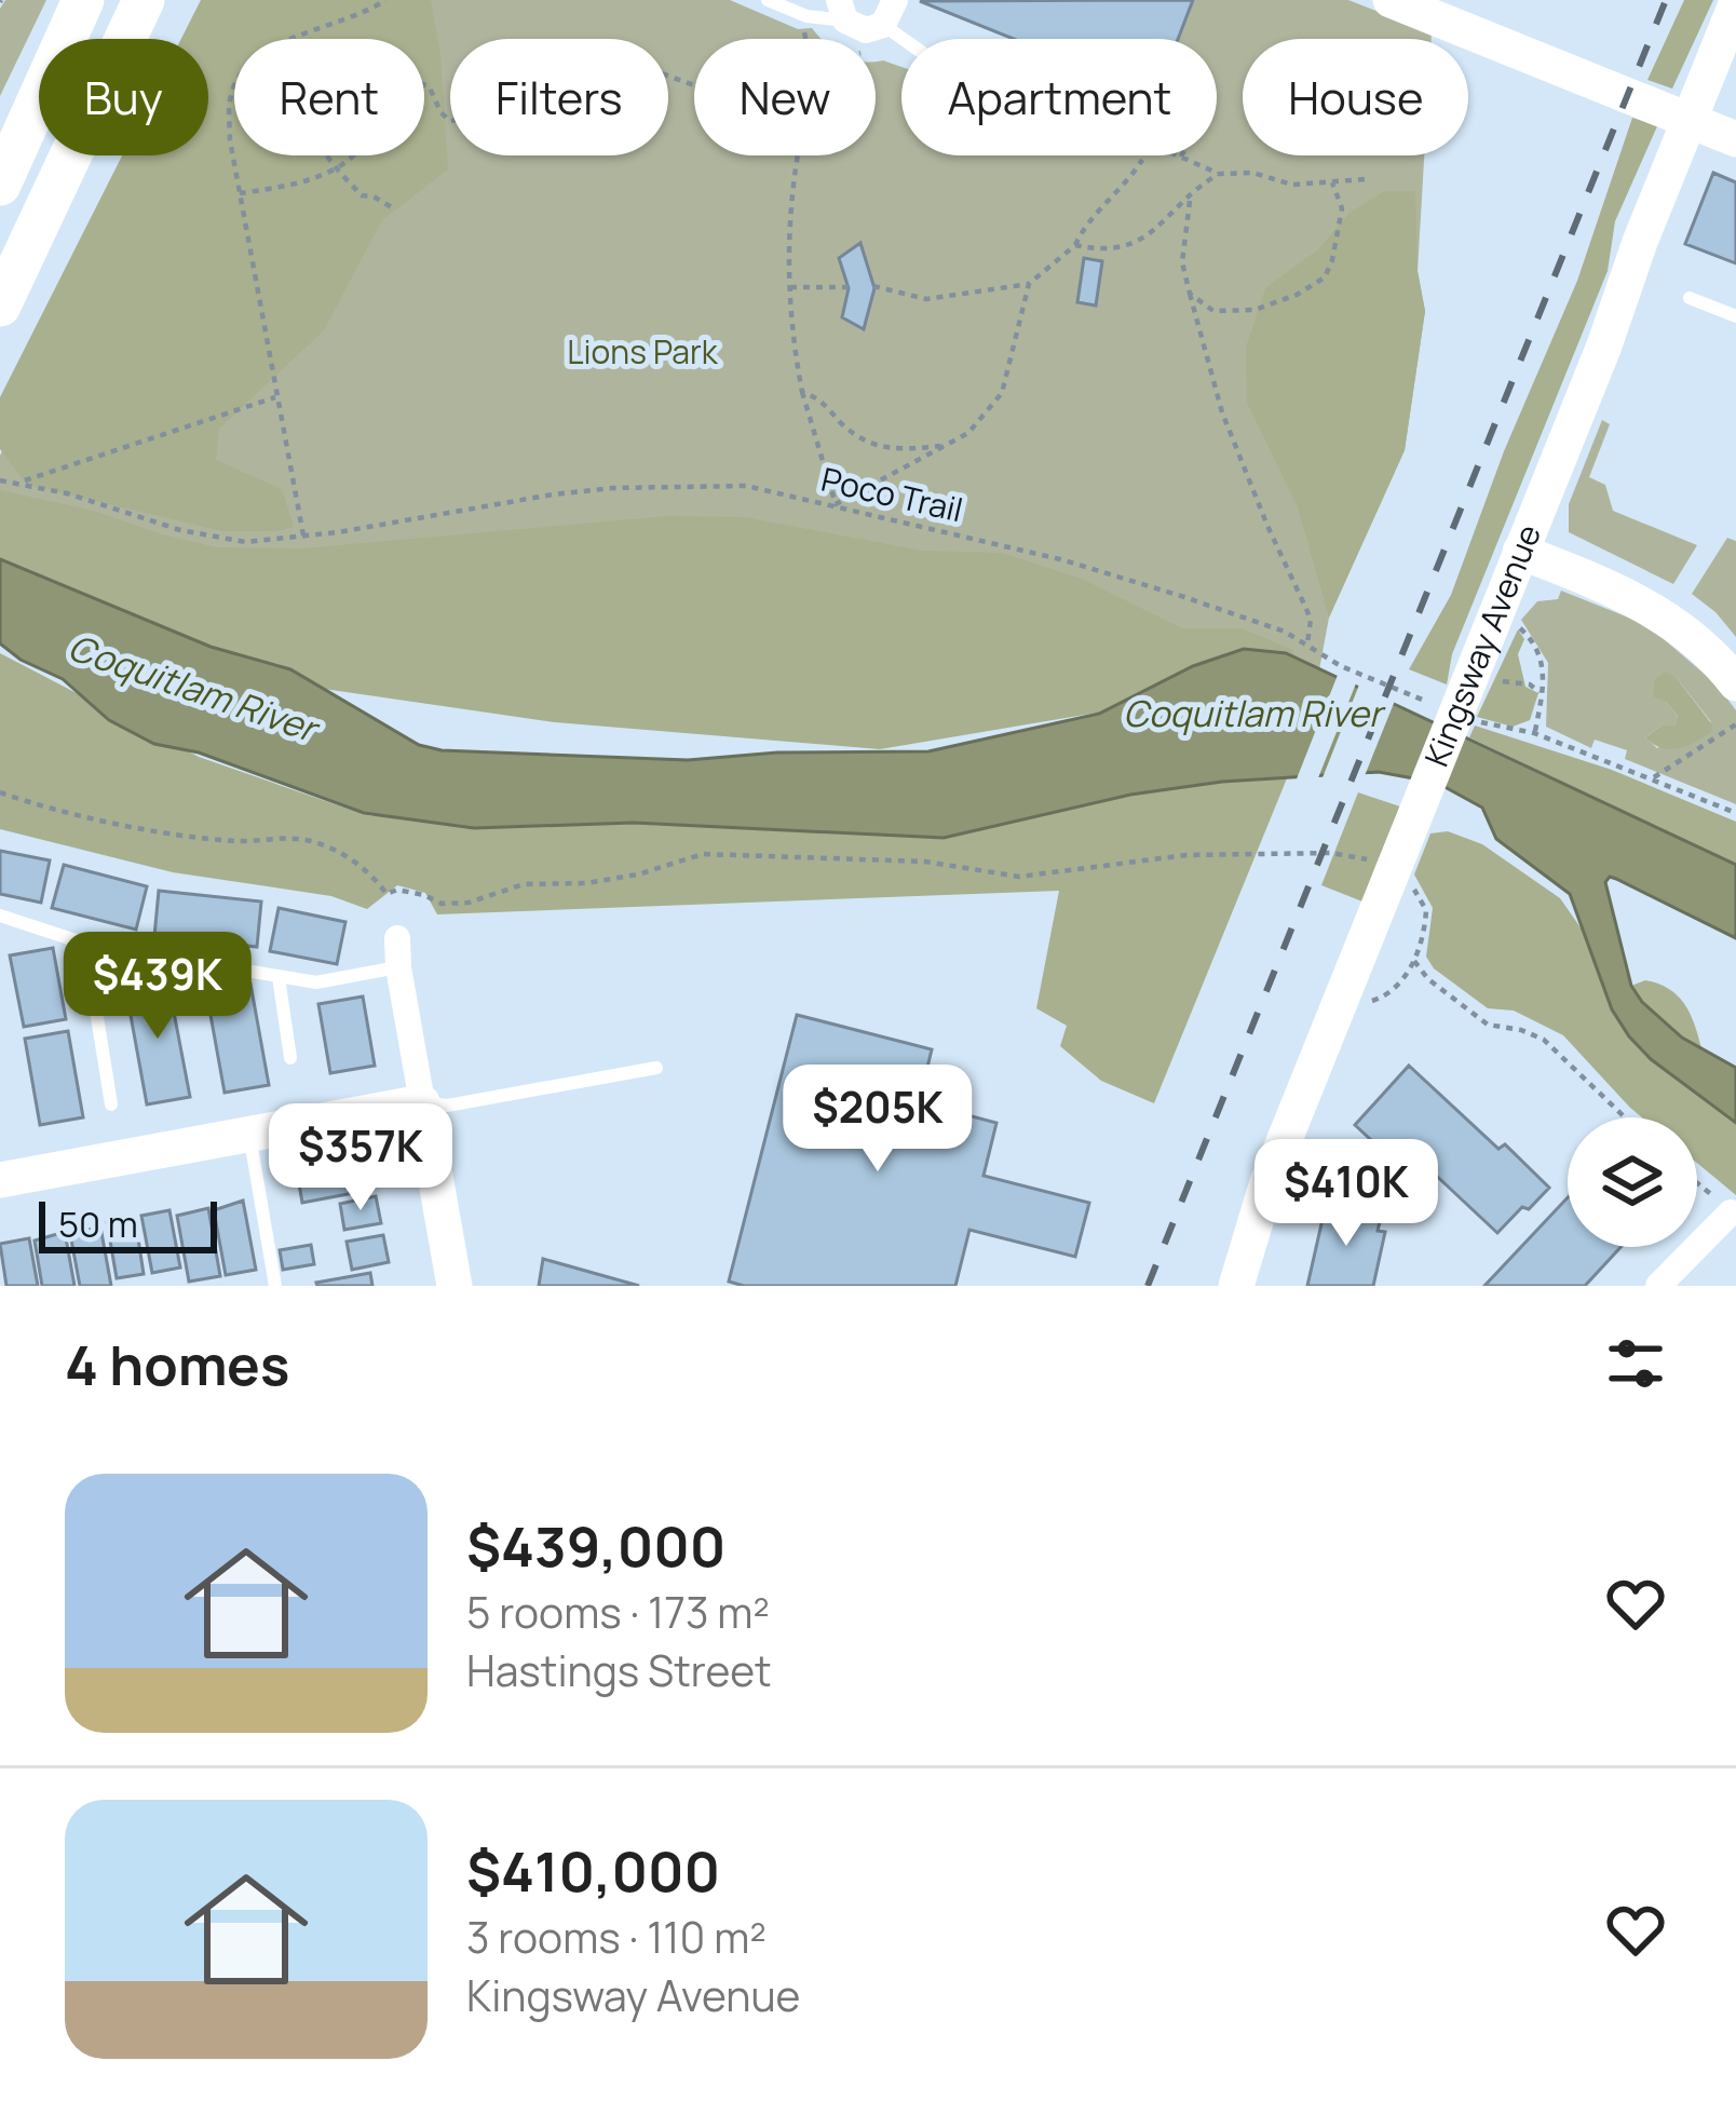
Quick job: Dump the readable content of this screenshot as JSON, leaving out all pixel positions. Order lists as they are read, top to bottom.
{
  "streets": {
    "main road": ["Kingsway Avenue"],
    "path": ["Poco Trail"]
  },
  "crossings": [
    ["Poco Trail", "Kingsway Avenue"]
  ],
  "water": ["Coquitlam River"],
  "parks": ["Lions Park"],
  "scale_bar": "50 m",
  "page": {
    "chip": [
      "Buy",
      "Rent",
      "Filters",
      "New",
      "Apartment",
      "House"
    ],
    "price": [
      "$439K",
      "$205K",
      "$357K",
      "$410K"
    ],
    "scale": "50 m",
    "heading": "4 homes",
    "list": [
      {
        "name": "$439,000",
        "note": "5 rooms · 173 m² · Hastings Street"
      },
      {
        "name": "$410,000",
        "note": "3 rooms · 110 m² · Kingsway Avenue"
      }
    ]
  }
}
